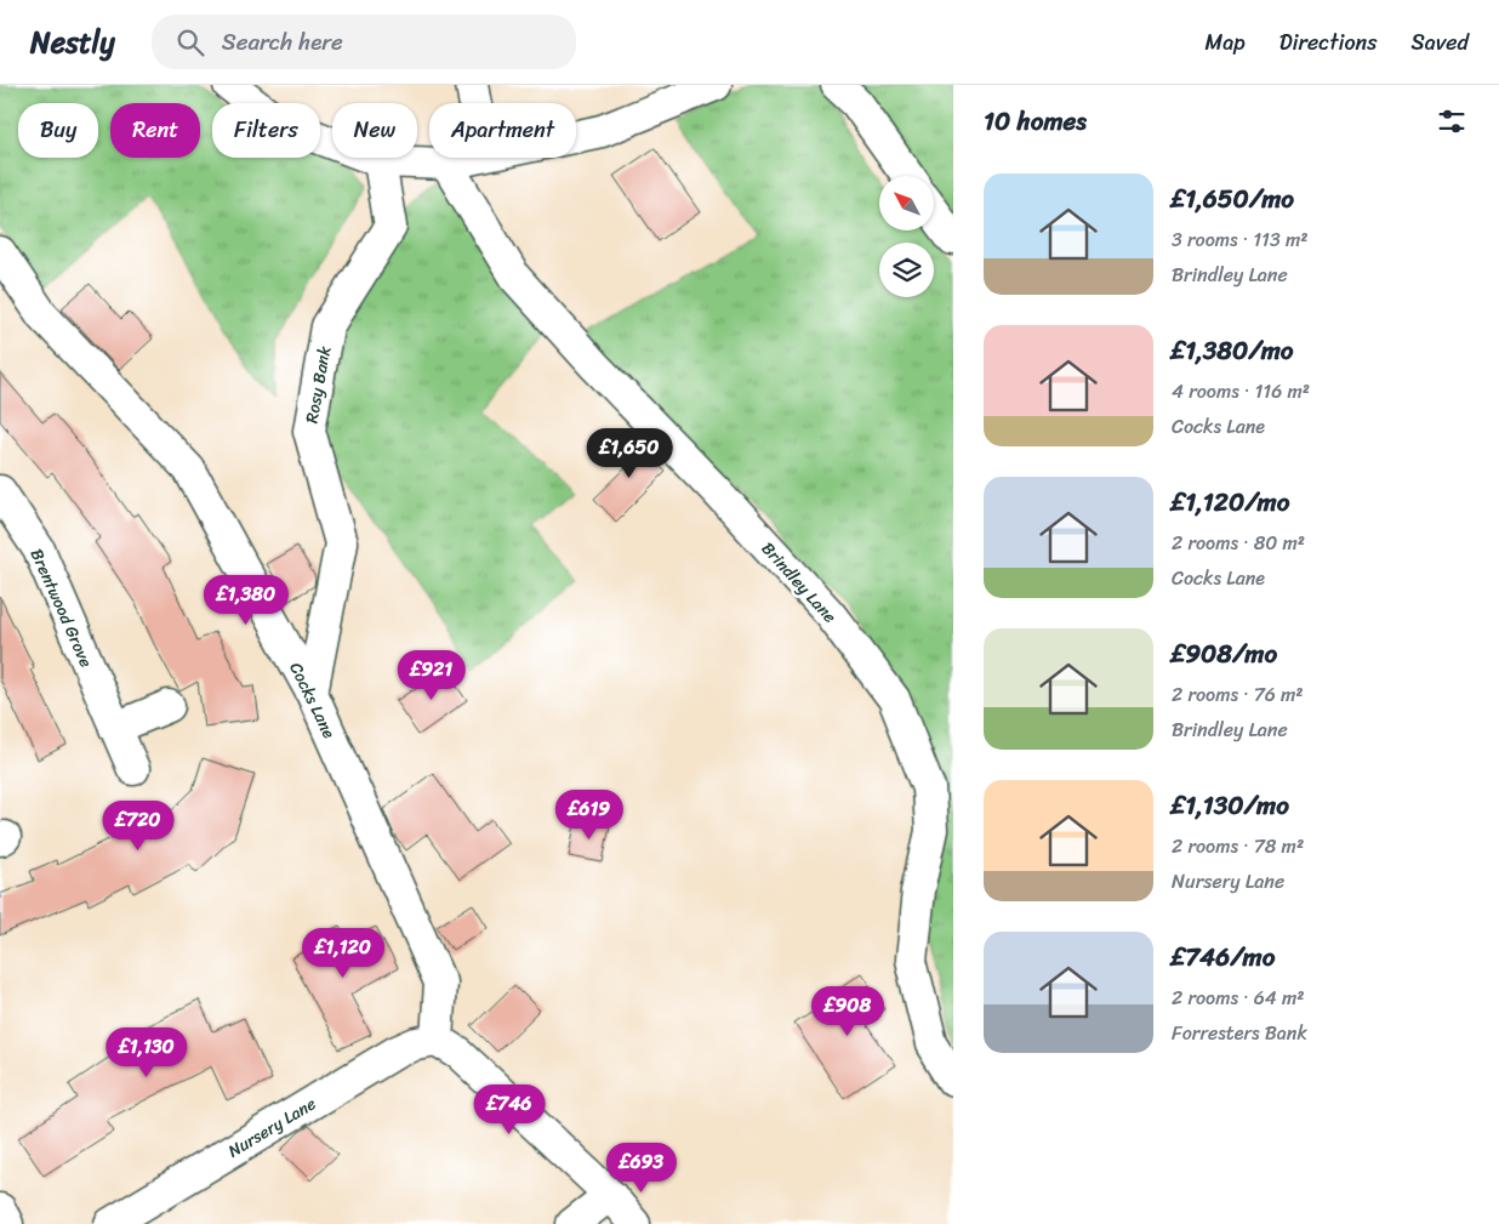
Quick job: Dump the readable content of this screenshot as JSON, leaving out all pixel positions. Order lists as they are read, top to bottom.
{
  "streets": {
    "street": [
      "Rosy Bank",
      "Brindley Lane",
      "Brentwood Grove",
      "Cocks Lane",
      "Nursery Lane"
    ]
  },
  "crossings": [
    ["Rosy Bank", "Cocks Lane"],
    ["Cocks Lane", "Nursery Lane"]
  ],
  "north": "top left",
  "page": {
    "header": "Nestly",
    "search": "Search here",
    "nav": ["Map", "Directions", "Saved"],
    "heading": "10 homes",
    "chip": [
      "Buy",
      "Rent",
      "Filters",
      "New",
      "Apartment"
    ],
    "list": [
      {
        "name": "£1,650/mo",
        "note": "3 rooms · 113 m² · Brindley Lane"
      },
      {
        "name": "£1,380/mo",
        "note": "4 rooms · 116 m² · Cocks Lane"
      },
      {
        "name": "£1,120/mo",
        "note": "2 rooms · 80 m² · Cocks Lane"
      },
      {
        "name": "£908/mo",
        "note": "2 rooms · 76 m² · Brindley Lane"
      },
      {
        "name": "£1,130/mo",
        "note": "2 rooms · 78 m² · Nursery Lane"
      },
      {
        "name": "£746/mo",
        "note": "2 rooms · 64 m² · Forresters Bank"
      }
    ],
    "price": [
      "£1,650",
      "£1,380",
      "£921",
      "£619",
      "£720",
      "£1,120",
      "£908",
      "£1,130",
      "£746",
      "£693"
    ]
  }
}
